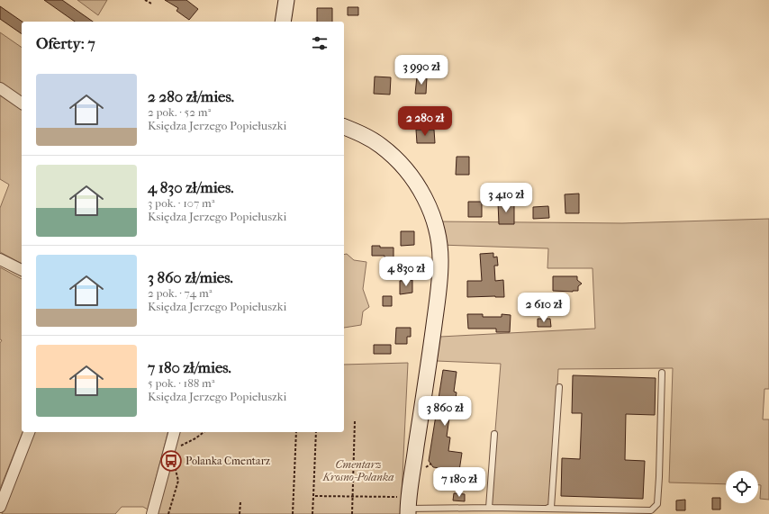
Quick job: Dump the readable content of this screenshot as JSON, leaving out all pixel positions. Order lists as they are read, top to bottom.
{
  "parks": ["Cmentarz Krosno-Polanka"],
  "places": {
    "bus stop": ["Polanka Cmentarz"]
  },
  "page": {
    "heading": "Oferty: 7",
    "price": [
      "3 990 zł",
      "2 280 zł",
      "3 410 zł",
      "4 830 zł",
      "2 610 zł",
      "3 860 zł",
      "7 180 zł"
    ],
    "list": [
      {
        "name": "2 280 zł/mies.",
        "note": "2 pok. · 52 m² · Księdza Jerzego Popiełuszki"
      },
      {
        "name": "4 830 zł/mies.",
        "note": "3 pok. · 107 m² · Księdza Jerzego Popiełuszki"
      },
      {
        "name": "3 860 zł/mies.",
        "note": "2 pok. · 74 m² · Księdza Jerzego Popiełuszki"
      },
      {
        "name": "7 180 zł/mies.",
        "note": "5 pok. · 188 m² · Księdza Jerzego Popiełuszki"
      }
    ]
  }
}
